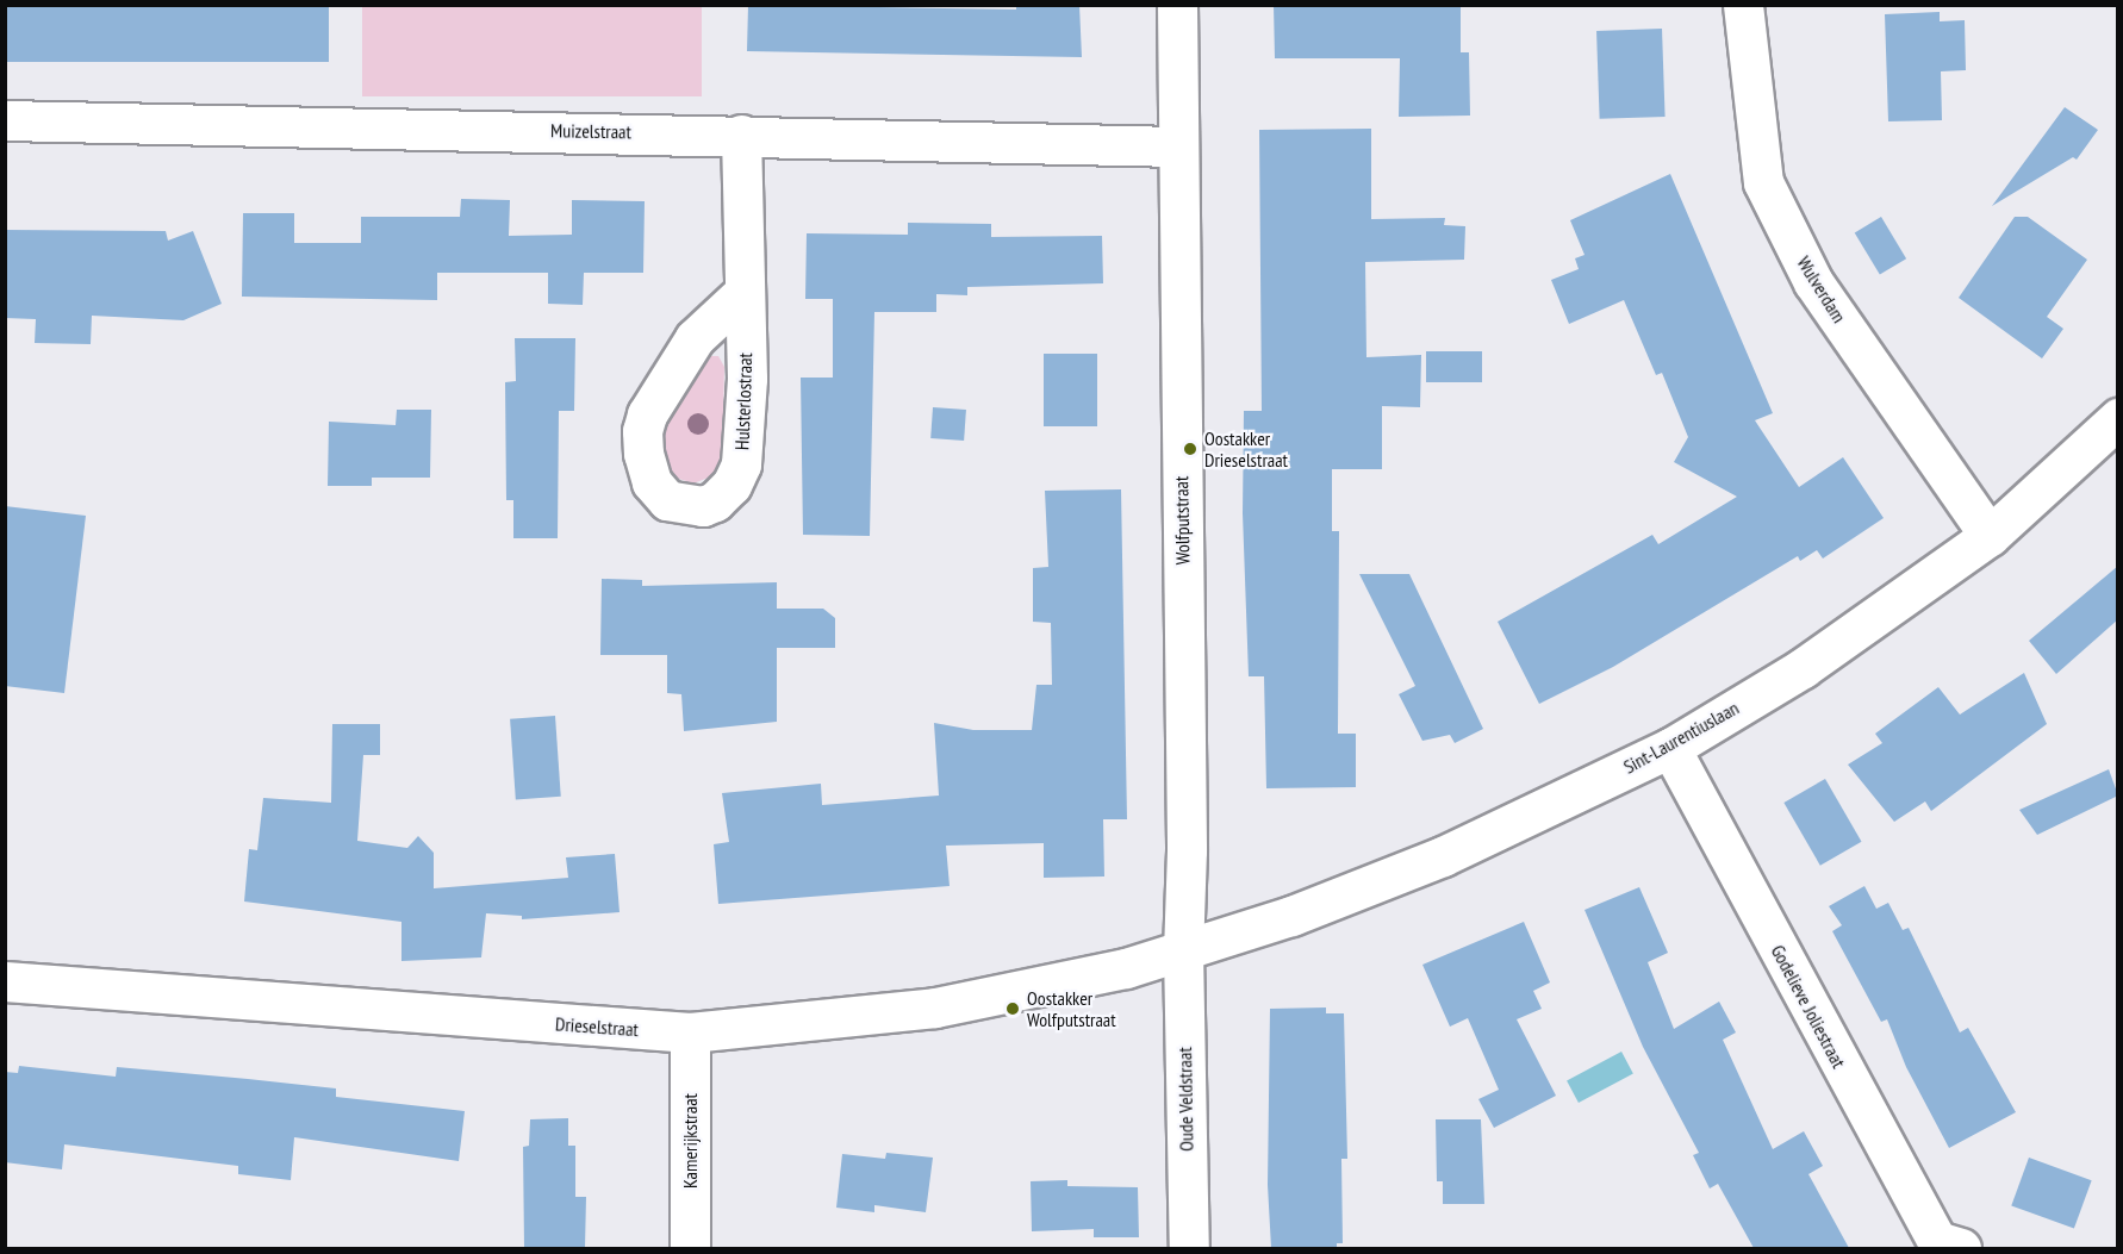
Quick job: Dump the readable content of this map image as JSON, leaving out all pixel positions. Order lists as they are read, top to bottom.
{
  "streets": {
    "street": [
      "Muizelstraat",
      "Wulverdam",
      "Hulsterlostraat",
      "Wolfputstraat",
      "Sint-Laurentiuslaan",
      "Godelieve Joliestraat",
      "Drieselstraat",
      "Oude Veldstraat",
      "Kamerijkstraat"
    ]
  },
  "crossings": [
    ["Muizelstraat", "Hulsterlostraat"],
    ["Muizelstraat", "Wolfputstraat"],
    ["Wulverdam", "Sint-Laurentiuslaan"],
    ["Wolfputstraat", "Sint-Laurentiuslaan"],
    ["Wolfputstraat", "Drieselstraat"],
    ["Wolfputstraat", "Oude Veldstraat"],
    ["Sint-Laurentiuslaan", "Godelieve Joliestraat"],
    ["Sint-Laurentiuslaan", "Drieselstraat"],
    ["Sint-Laurentiuslaan", "Oude Veldstraat"],
    ["Drieselstraat", "Oude Veldstraat"],
    ["Drieselstraat", "Kamerijkstraat"]
  ],
  "places": ["Oostakker Drieselstraat", "Oostakker Wolfputstraat"]
}
